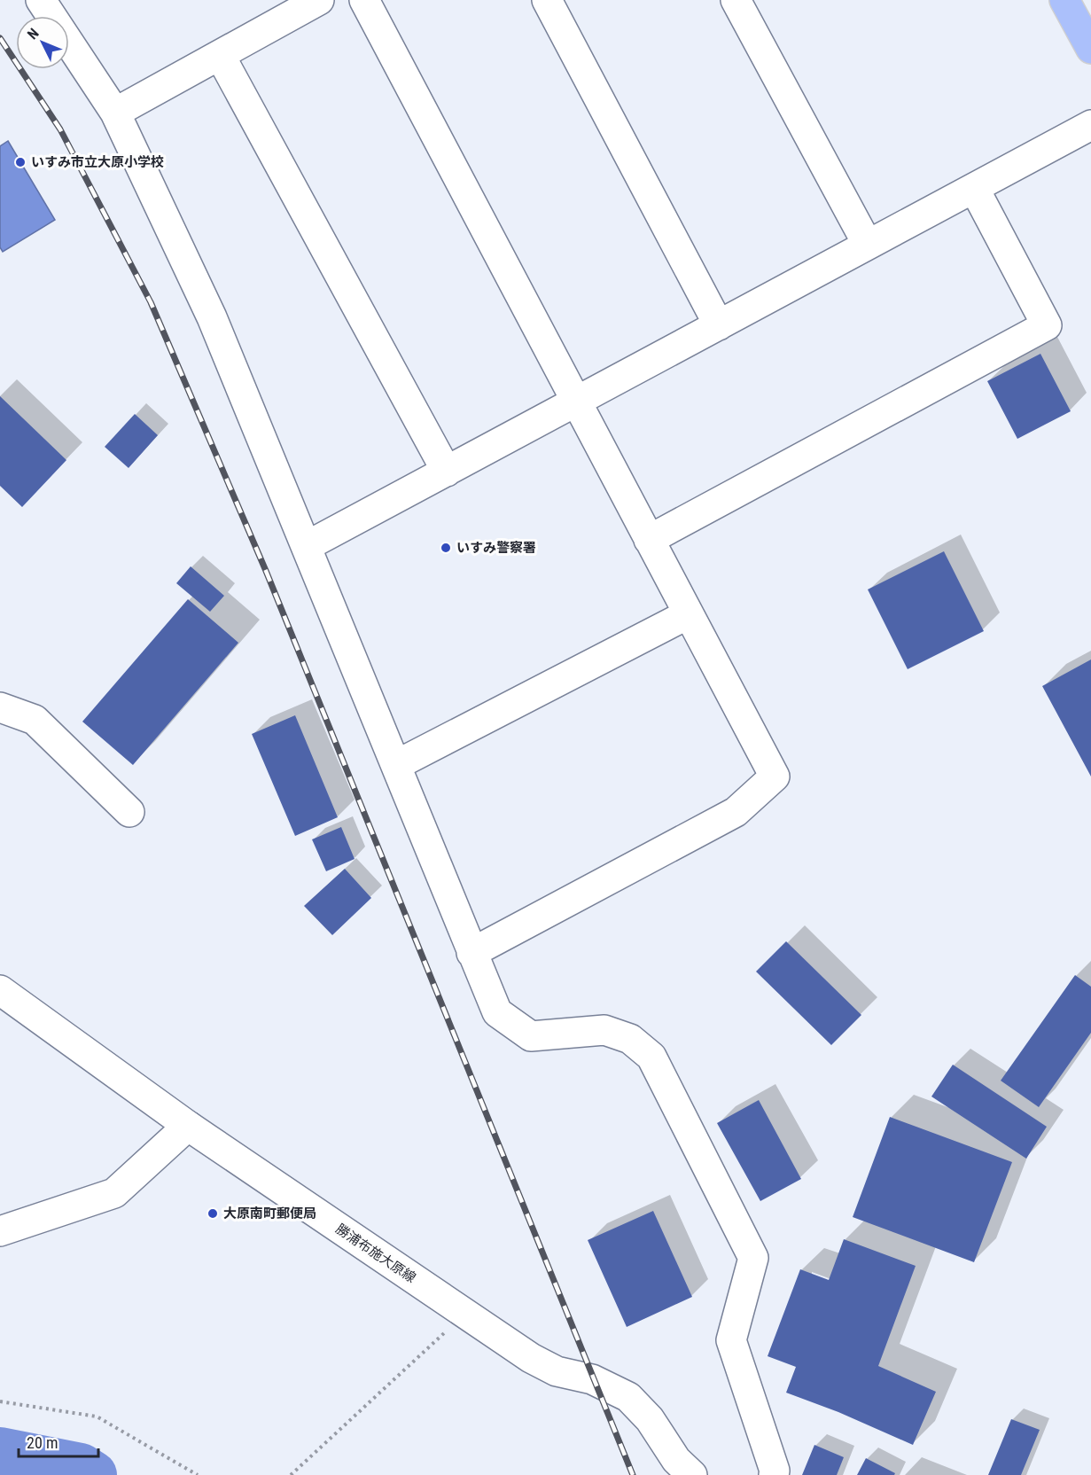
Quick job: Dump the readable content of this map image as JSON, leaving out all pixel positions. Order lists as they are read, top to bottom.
{
  "streets": {
    "street": ["勝浦布施大原線"]
  },
  "places": ["いすみ市立大原小学校", "いすみ警察署", "大原南町郵便局"],
  "scale_bar": "20 m",
  "north": "top left"
}
